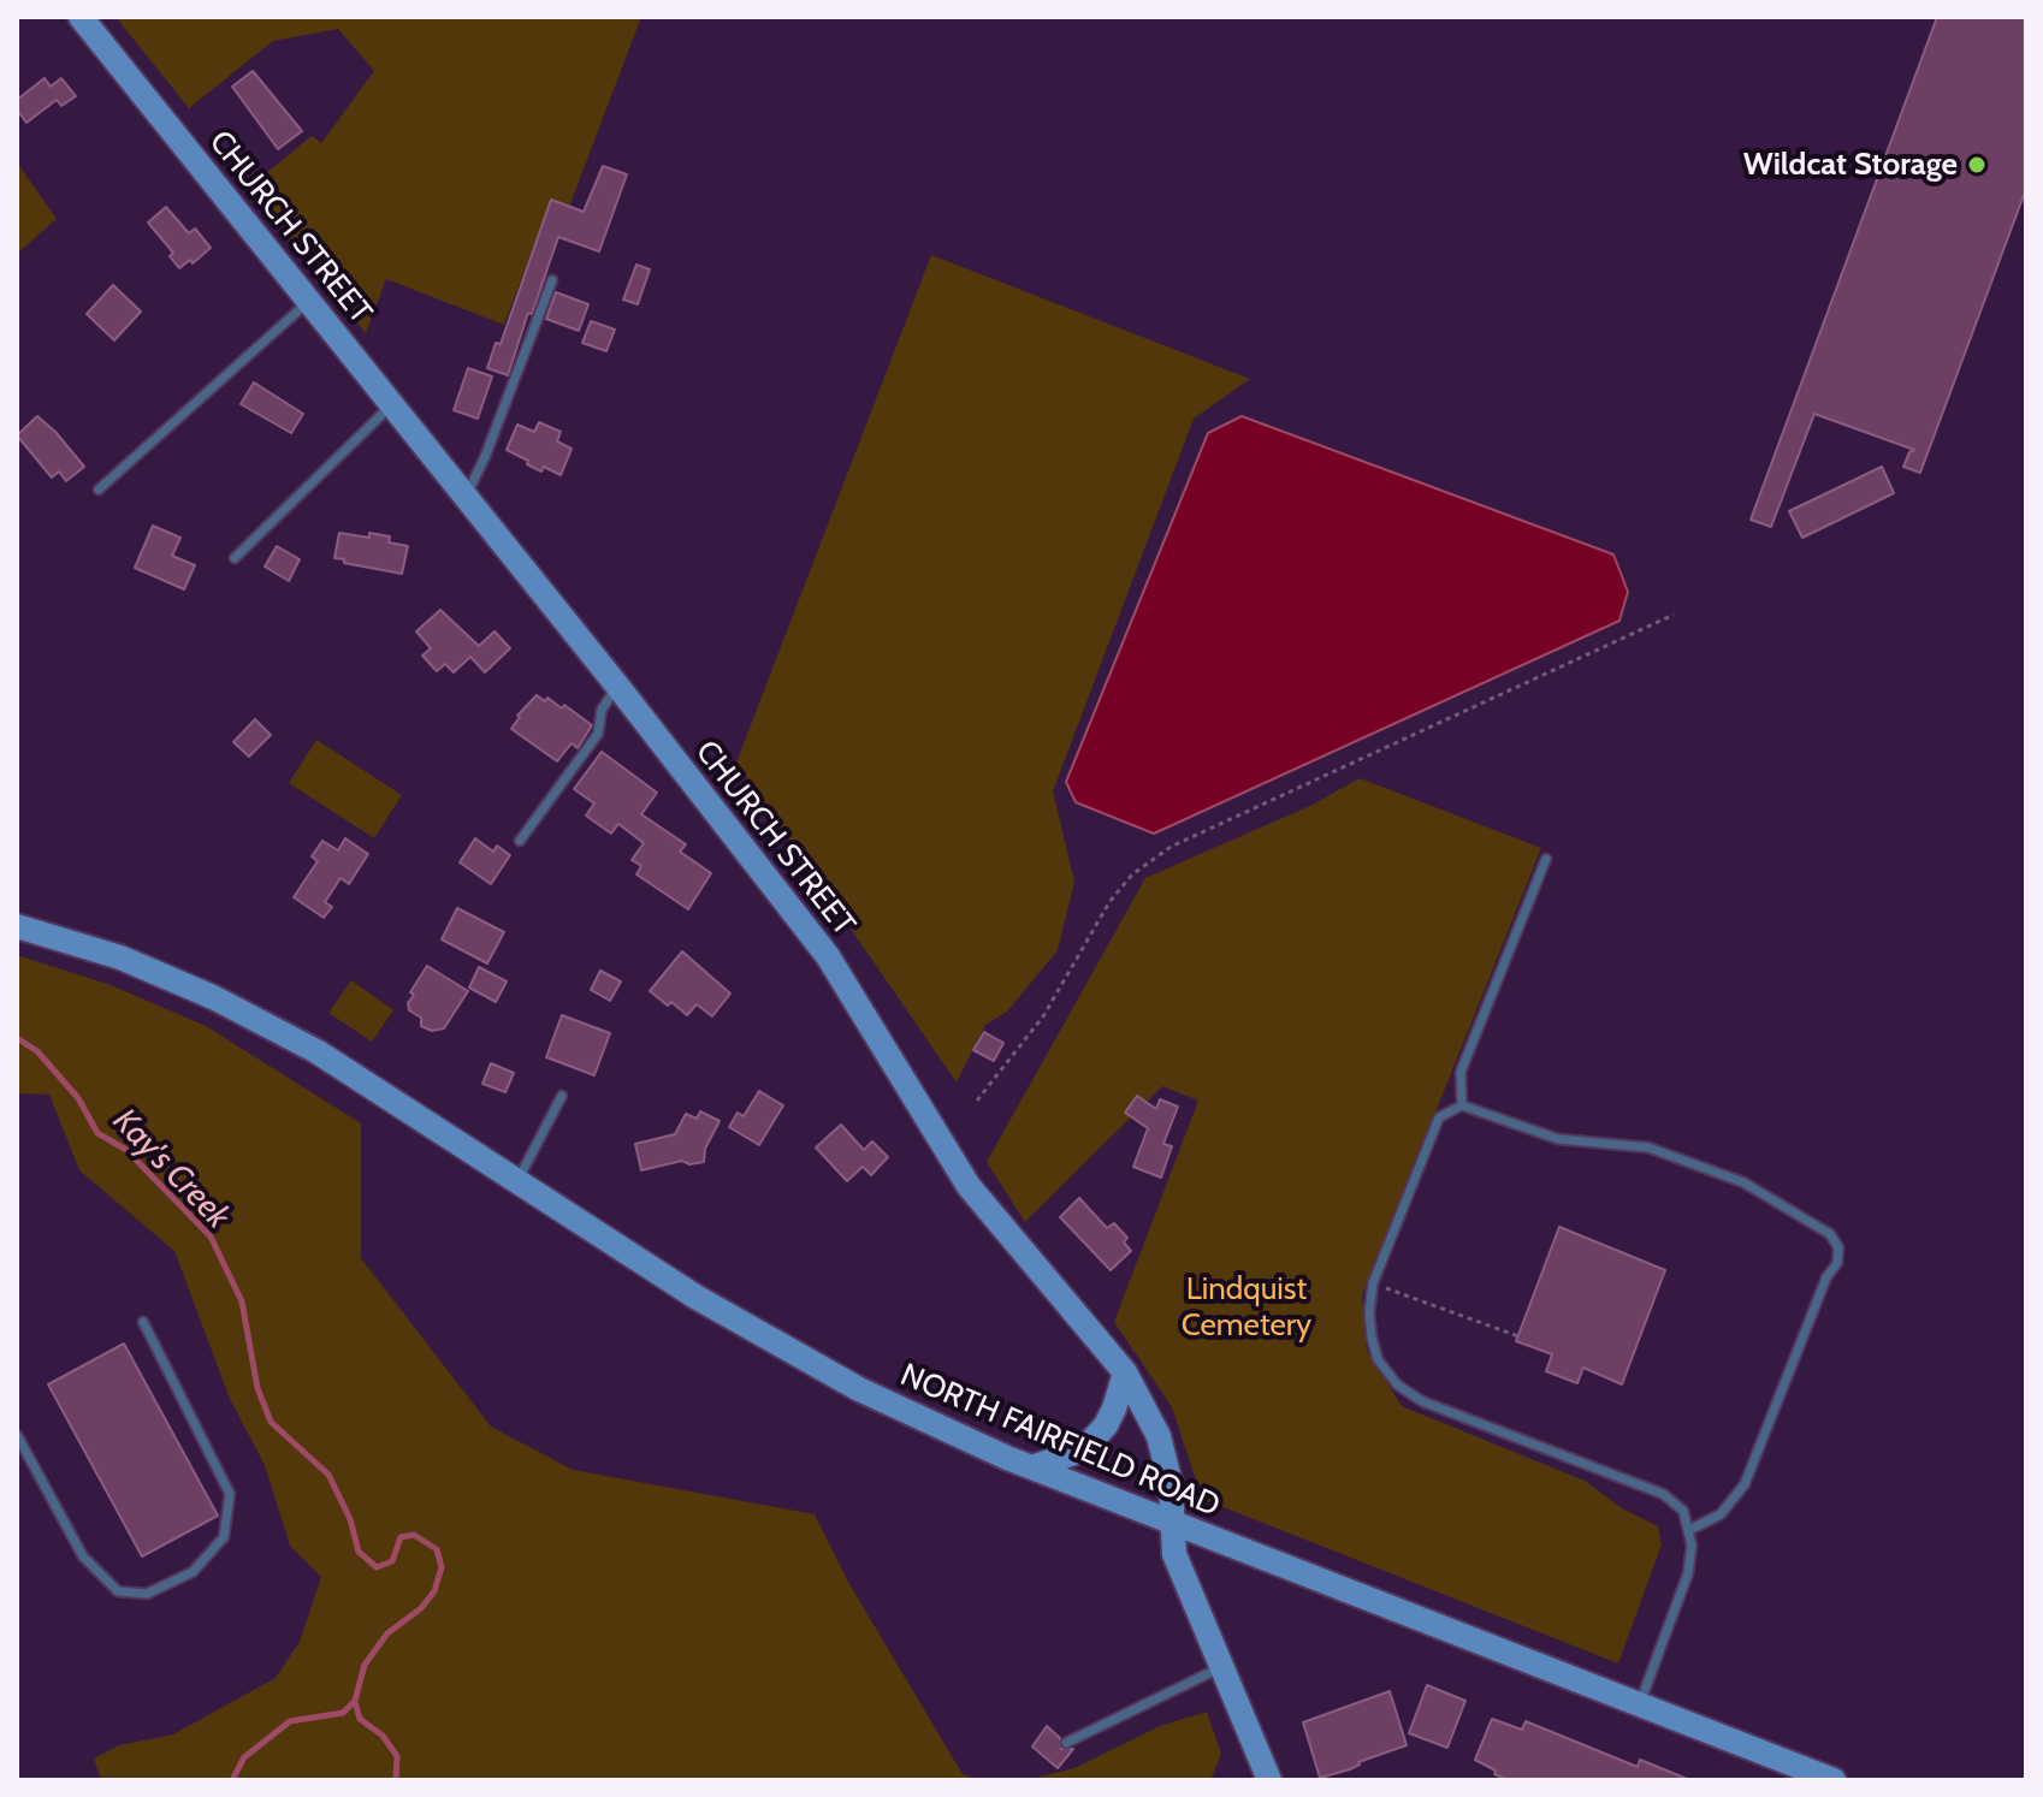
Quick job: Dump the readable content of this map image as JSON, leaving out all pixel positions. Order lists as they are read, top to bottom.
{
  "streets": {
    "main road": ["CHURCH STREET", "NORTH FAIRFIELD ROAD"]
  },
  "crossings": [
    ["CHURCH STREET", "NORTH FAIRFIELD ROAD"]
  ],
  "water": ["Kay's Creek"],
  "parks": ["Lindquist Cemetery"],
  "places": ["Wildcat Storage"]
}
